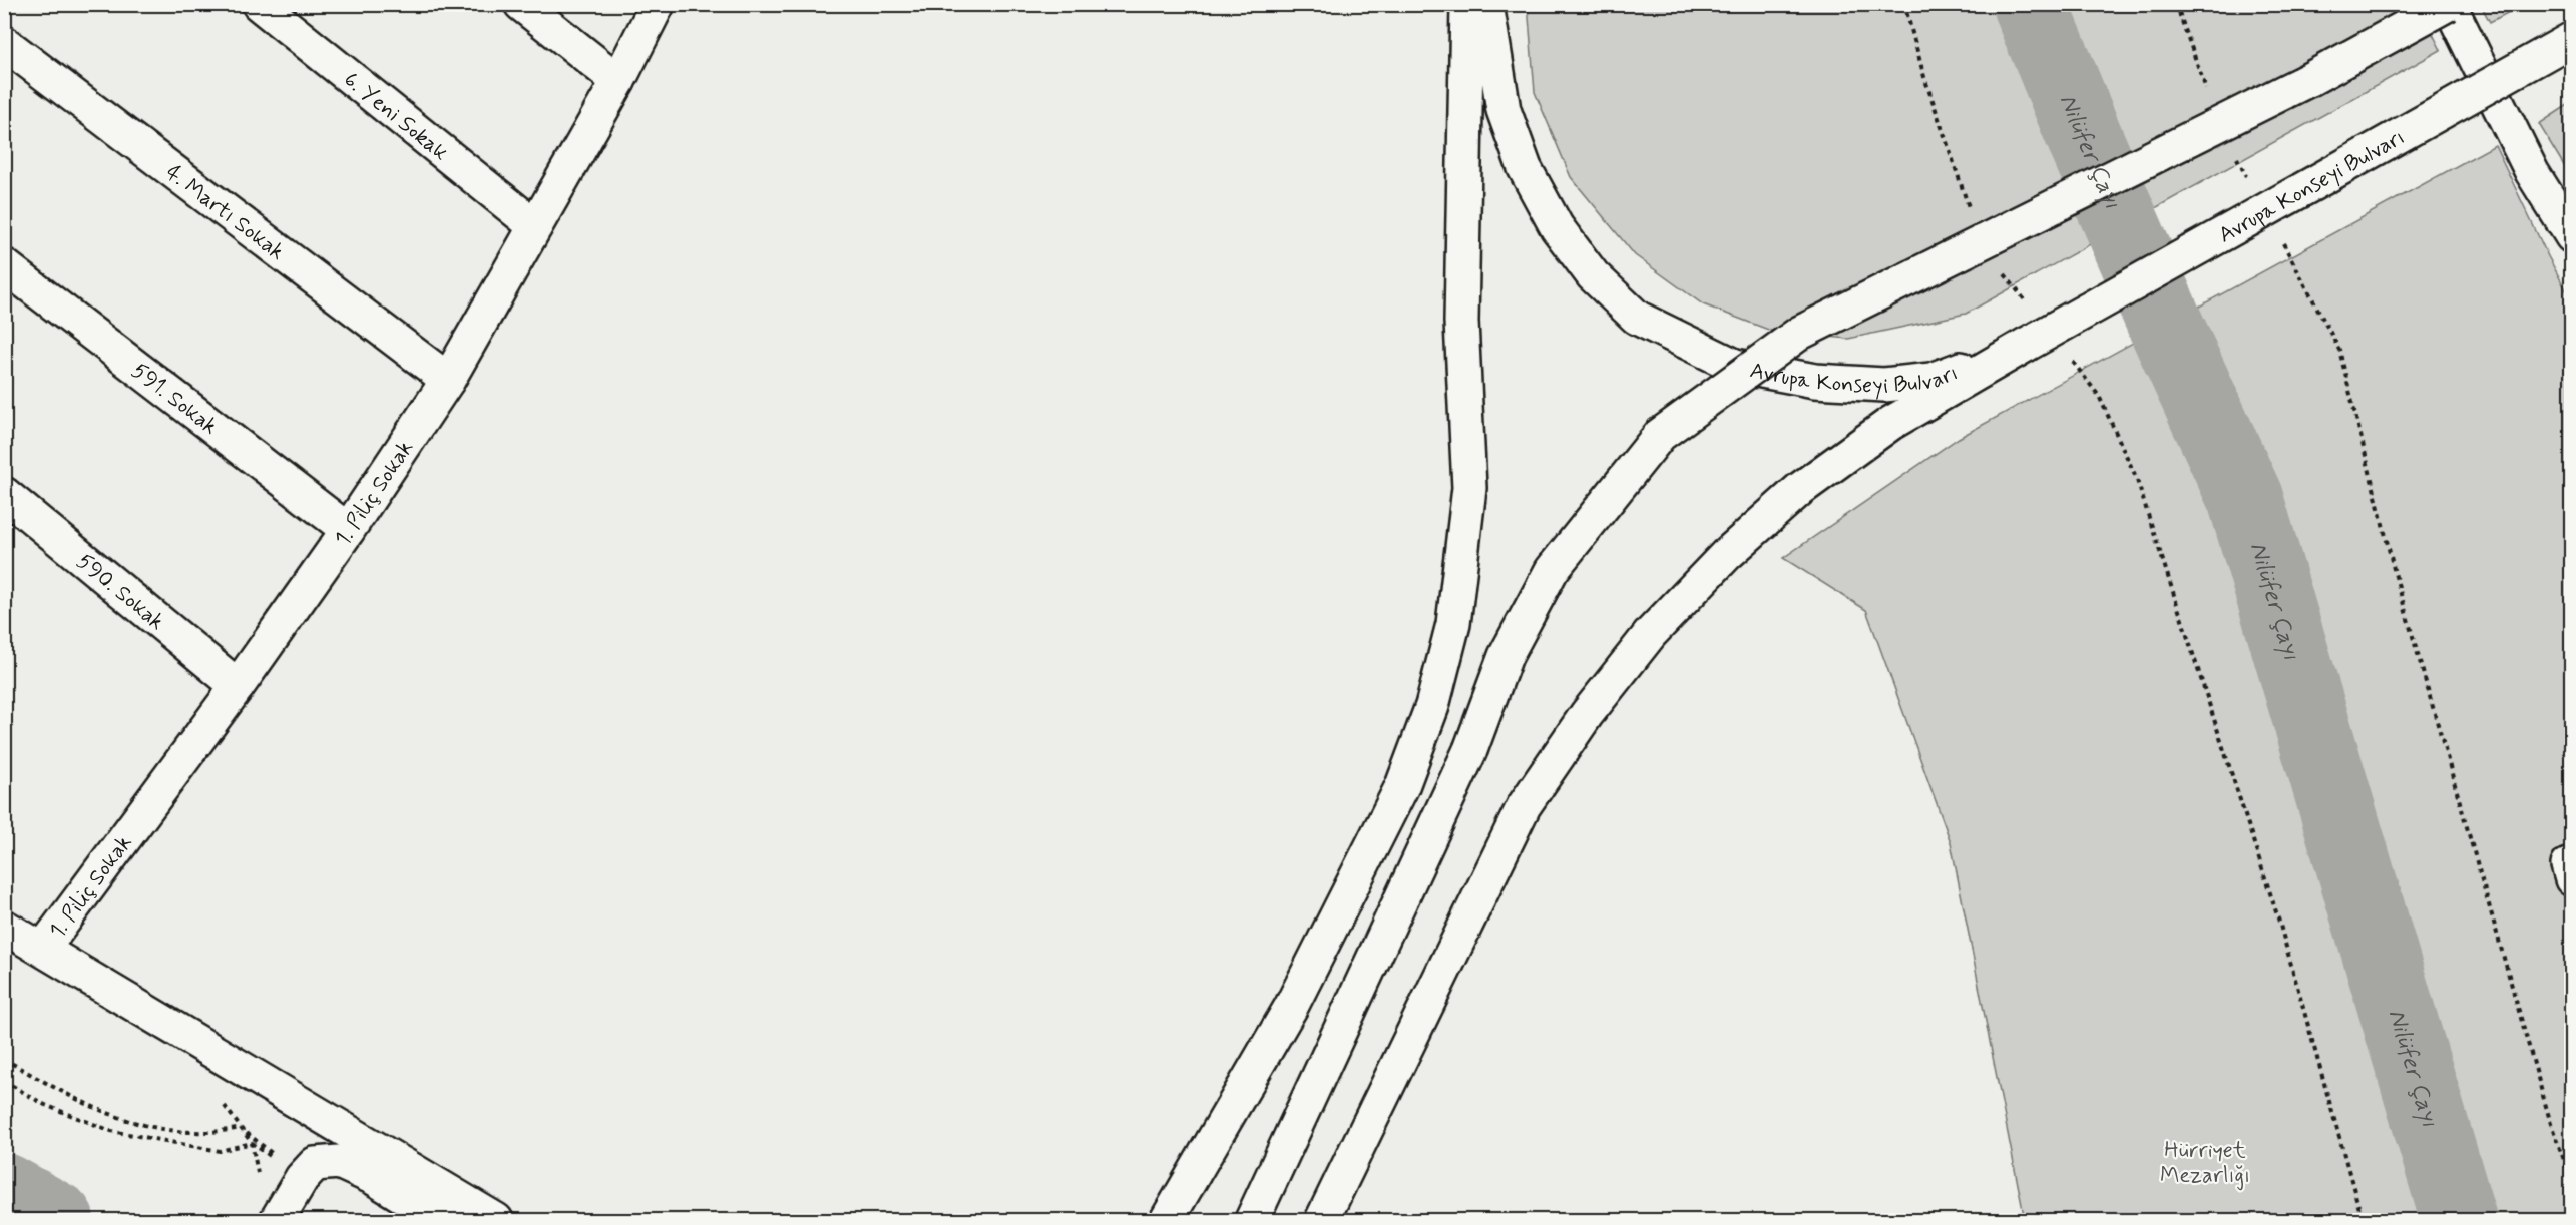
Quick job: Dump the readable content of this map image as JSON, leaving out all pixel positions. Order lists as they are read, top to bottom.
{
  "streets": {
    "main road": [
      "6. Yeni Sokak",
      "Avrupa Konseyi Bulvarı",
      "4. Martı Sokak",
      "591. Sokak",
      "1. Piliç Sokak",
      "590. Sokak"
    ]
  },
  "crossings": [
    ["6. Yeni Sokak", "1. Piliç Sokak"],
    ["4. Martı Sokak", "1. Piliç Sokak"],
    ["591. Sokak", "1. Piliç Sokak"],
    ["1. Piliç Sokak", "590. Sokak"]
  ],
  "water": ["Nilüfer Çayı"],
  "parks": ["Hürriyet Mezarlığı"]
}
